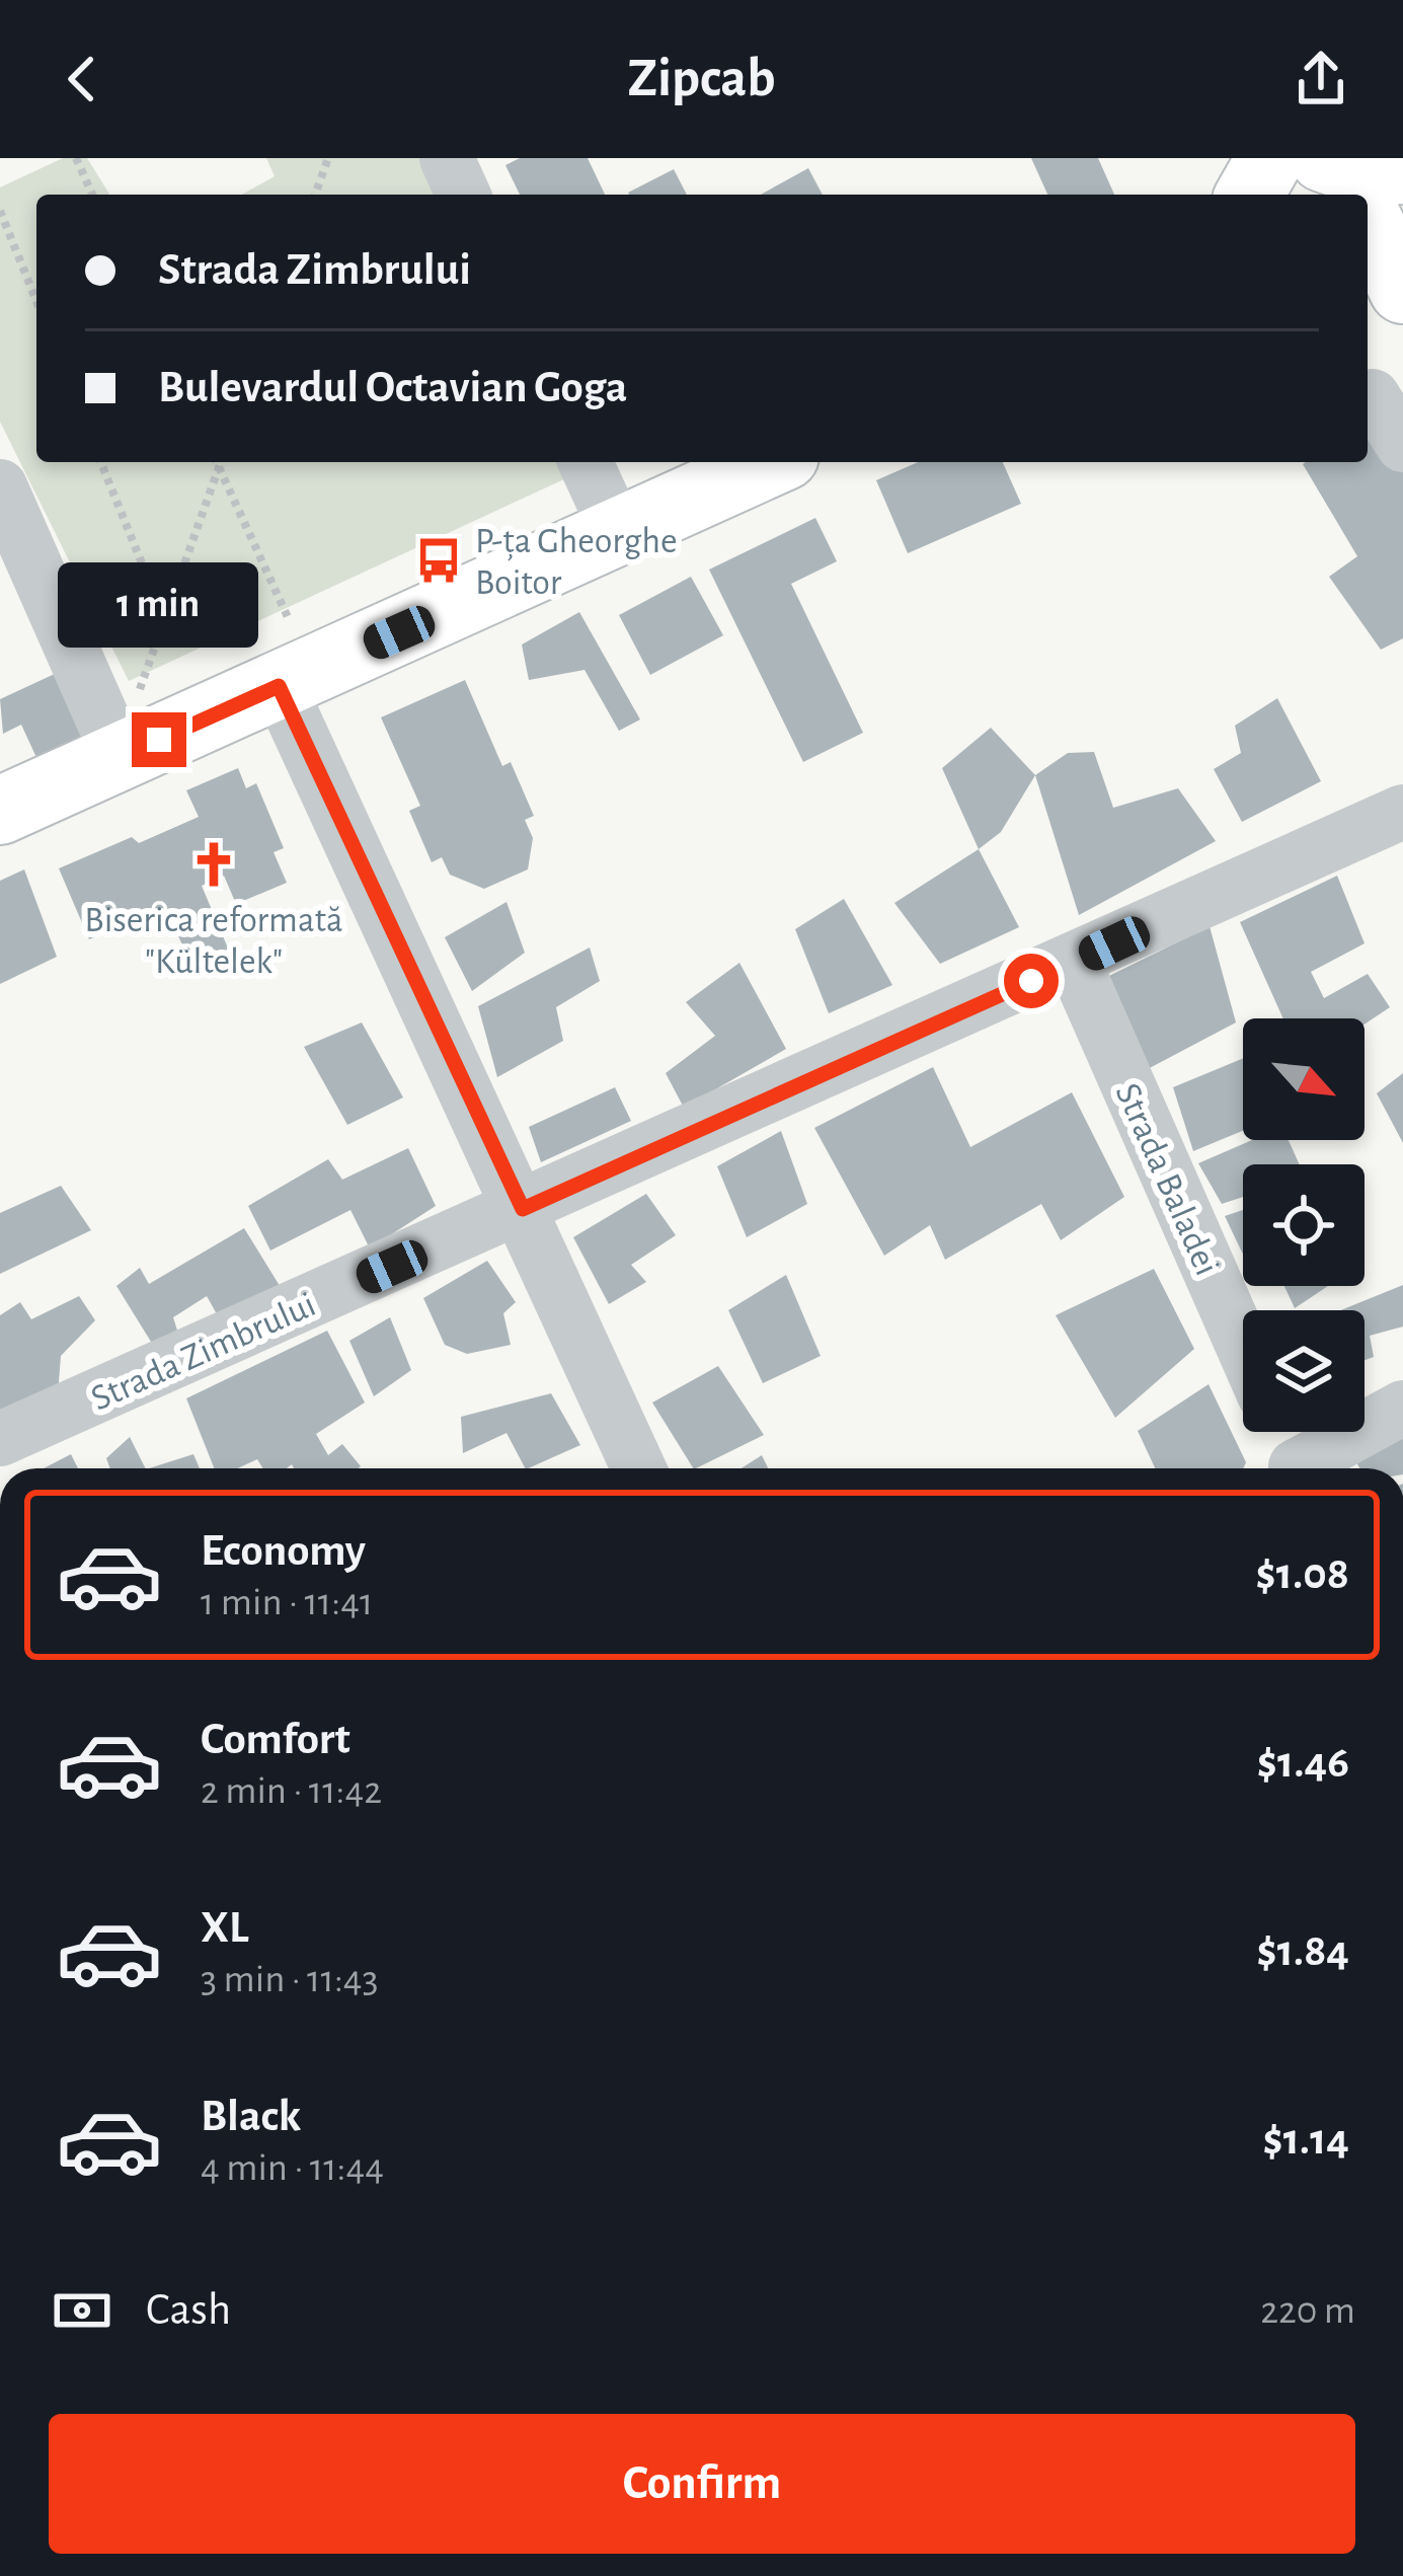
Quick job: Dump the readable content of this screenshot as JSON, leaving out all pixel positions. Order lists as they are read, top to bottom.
{
  "streets": {
    "street": ["Strada Baladei", "Strada Zimbrului"]
  },
  "crossings": [
    ["Strada Baladei", "Strada Zimbrului"]
  ],
  "places": {
    "bus stop": ["P-ța Gheorghe Boitor"],
    "church": ["Biserica reformată \"Kültelek\""]
  },
  "north": "bottom right",
  "page": {
    "header": "Zipcab",
    "banner": ["Strada Zimbrului", "Bulevardul Octavian Goga"],
    "bubble": "1 min",
    "list": [
      {
        "name": "Economy",
        "note": "1 min · 11:41",
        "value": "$1.08"
      },
      {
        "name": "Comfort",
        "note": "2 min · 11:42",
        "value": "$1.46"
      },
      {
        "name": "XL",
        "note": "3 min · 11:43",
        "value": "$1.84"
      },
      {
        "name": "Black",
        "note": "4 min · 11:44",
        "value": "$1.14"
      }
    ],
    "pay": ["Cash", "220 m"],
    "buttons": "Confirm"
  }
}
